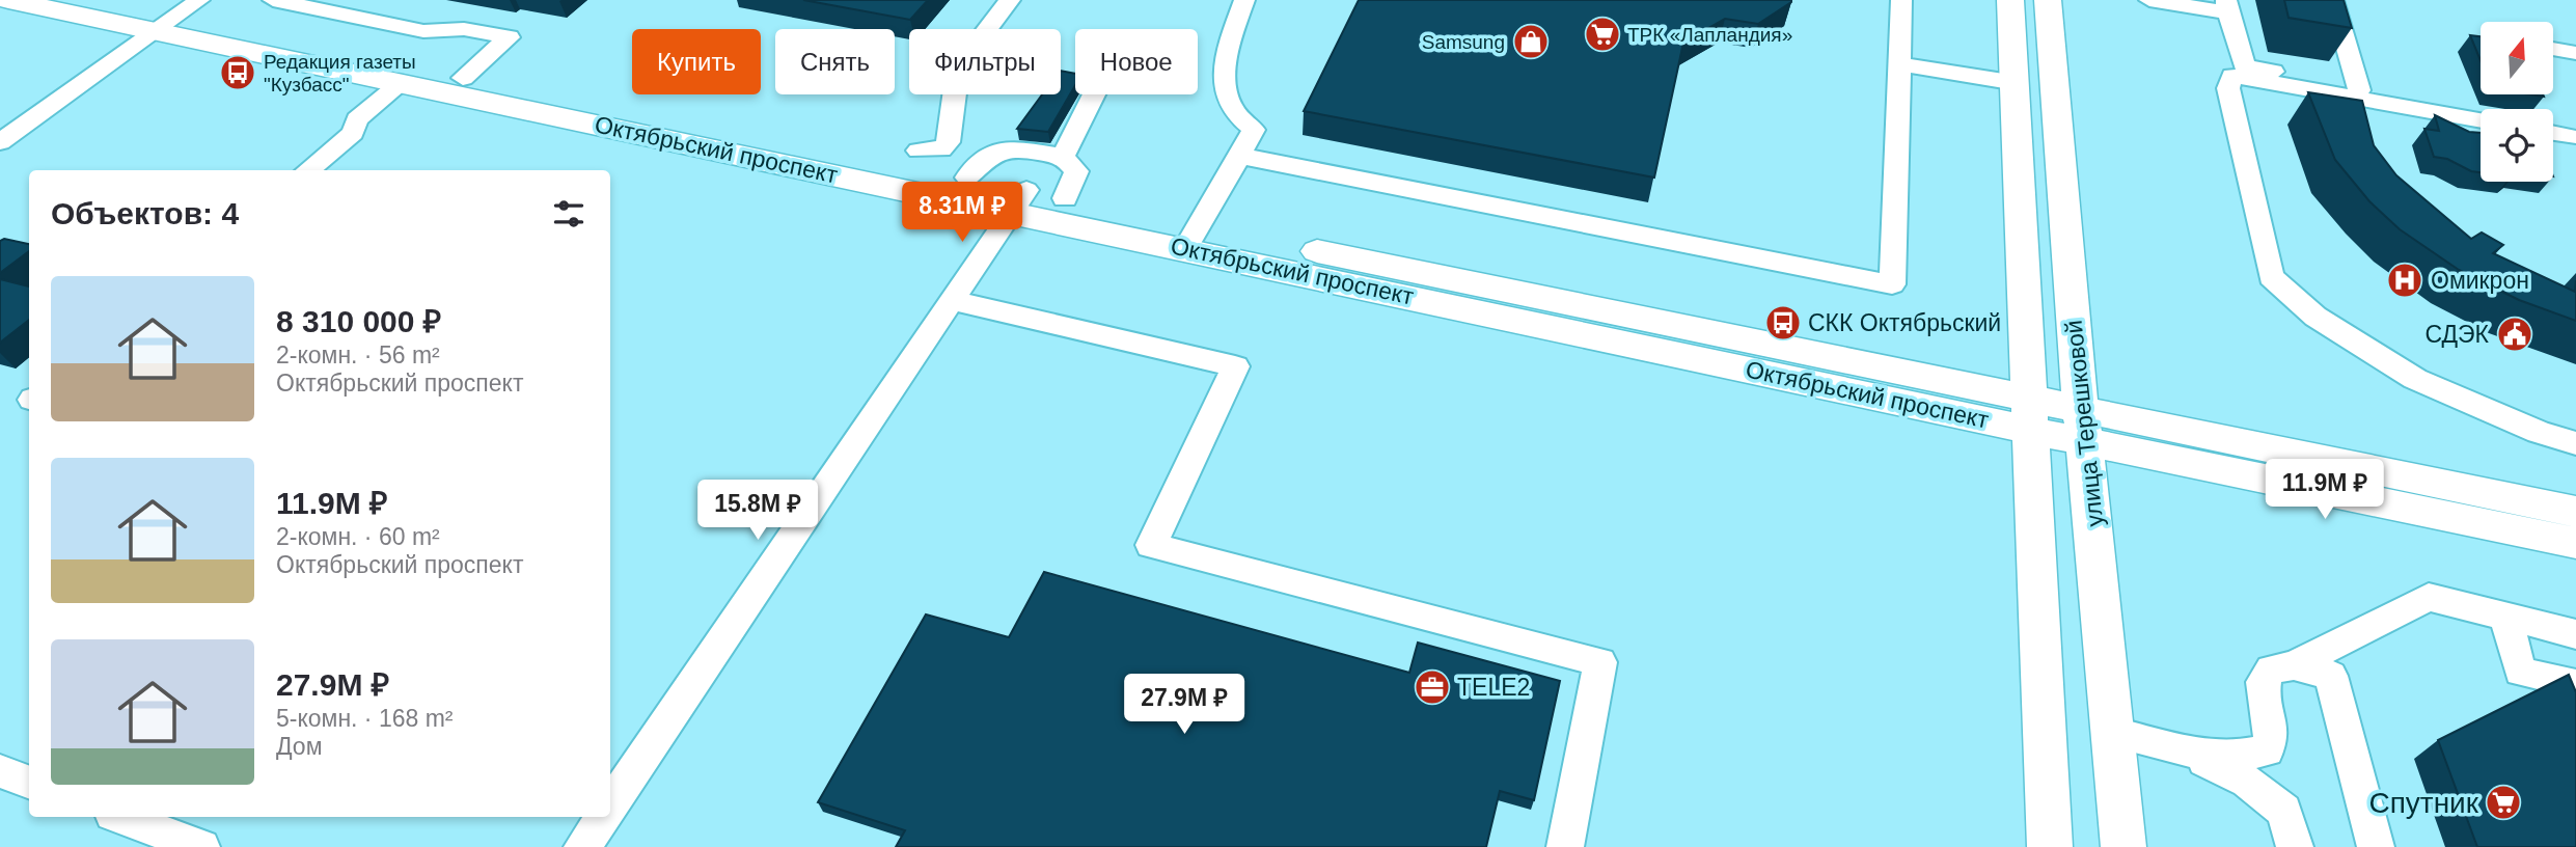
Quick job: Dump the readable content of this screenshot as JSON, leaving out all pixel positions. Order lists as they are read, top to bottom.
{
  "streets": {
    "main road": ["Октябрьский проспект", "улица Терешковой"]
  },
  "crossings": [
    ["Октябрьский проспект", "улица Терешковой"]
  ],
  "places": {
    "supermarket": ["ТРК «Лапландия»", "Спутник"],
    "shop": ["Samsung"],
    "bus stop": ["Редакция газеты \"Кузбасс\"", "СКК Октябрьский"],
    "hospital": ["Омикрон"],
    "public building": ["СДЭК"],
    "office": ["TELE2"]
  },
  "north": "top",
  "page": {
    "chip": [
      "Купить",
      "Снять",
      "Фильтры",
      "Новое"
    ],
    "heading": "Объектов: 4",
    "price": [
      "8.31M ₽",
      "11.9M ₽",
      "15.8M ₽",
      "27.9M ₽"
    ],
    "list": [
      {
        "name": "8 310 000 ₽",
        "note": "2-комн. · 56 m² · Октябрьский проспект"
      },
      {
        "name": "11.9M ₽",
        "note": "2-комн. · 60 m² · Октябрьский проспект"
      },
      {
        "name": "27.9M ₽",
        "note": "5-комн. · 168 m² · Дом"
      }
    ]
  }
}
